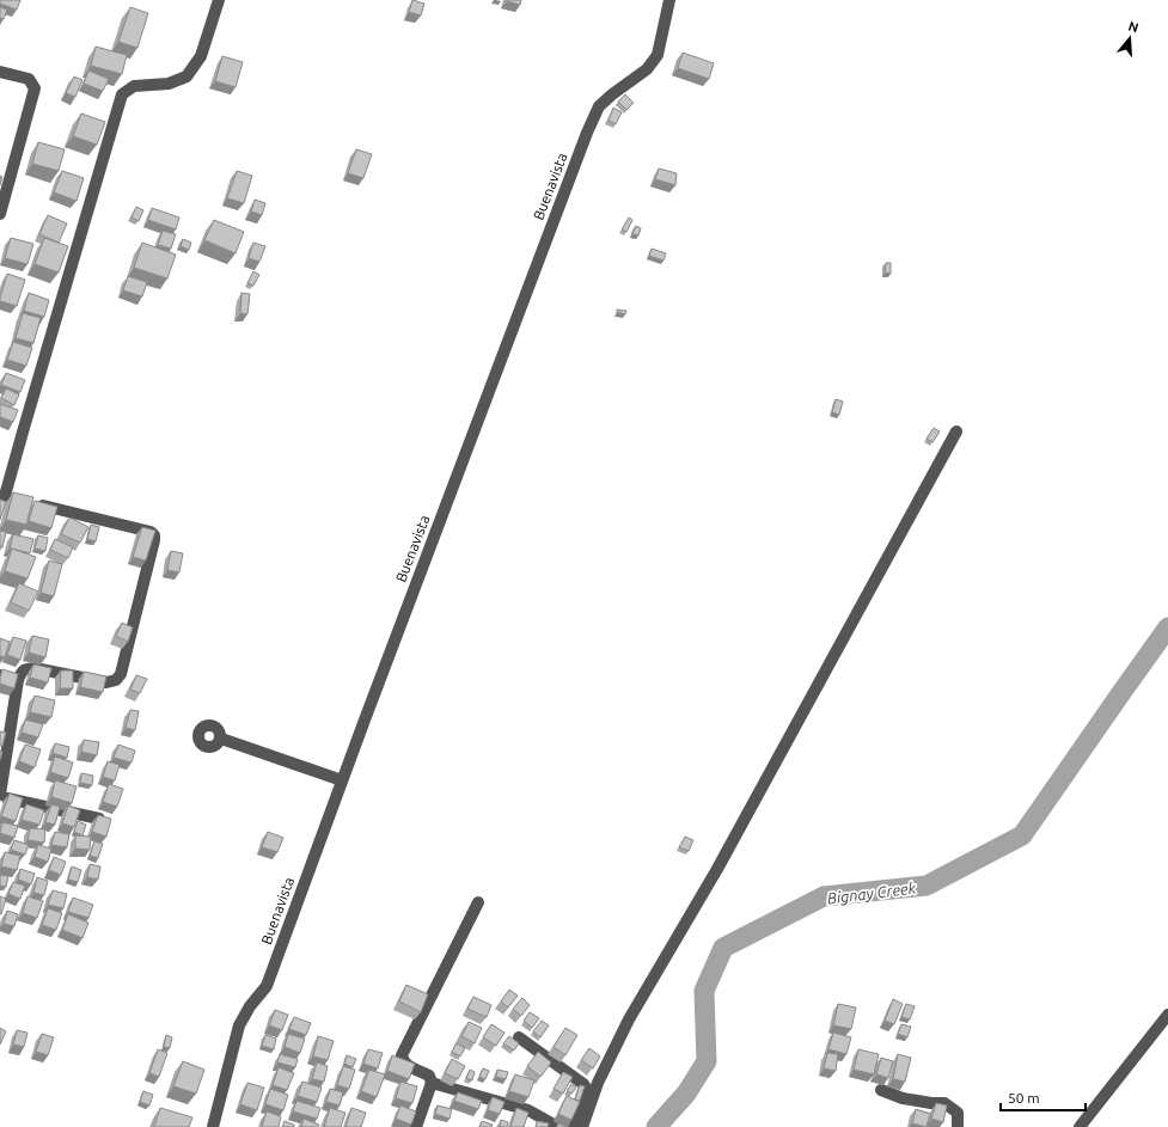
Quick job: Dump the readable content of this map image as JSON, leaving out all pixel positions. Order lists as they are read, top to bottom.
{
  "streets": {
    "street": ["Buenavista"]
  },
  "water": ["Bignay Creek"],
  "scale_bar": "50 m",
  "north": "top"
}
